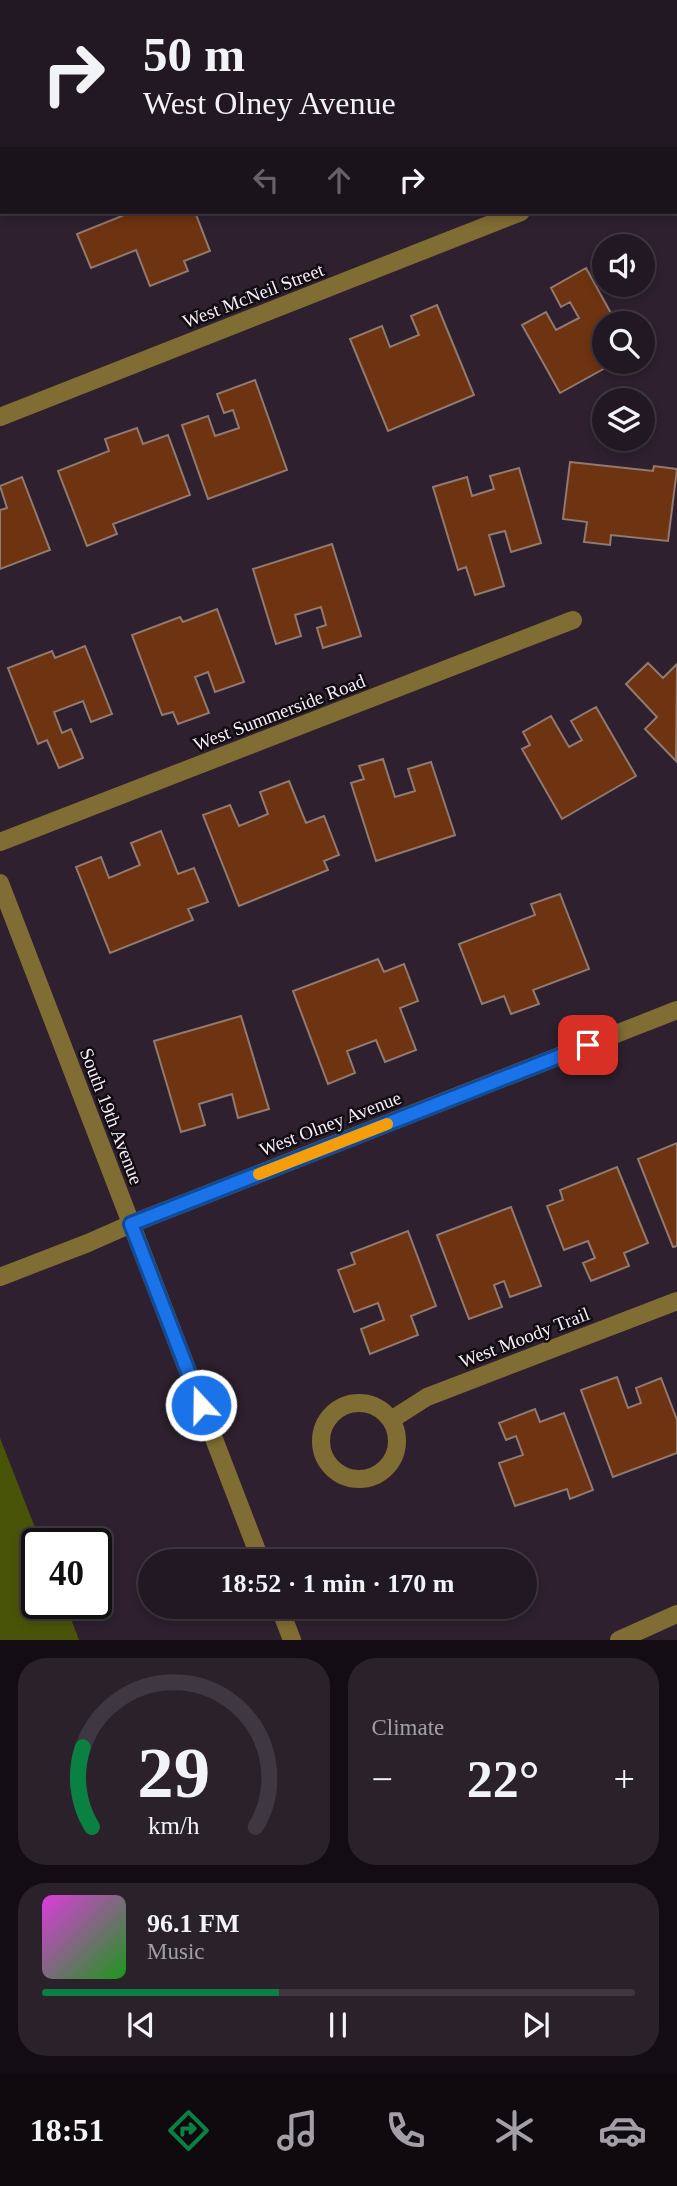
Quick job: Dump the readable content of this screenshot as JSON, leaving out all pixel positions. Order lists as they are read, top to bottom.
{
  "streets": {
    "street": [
      "West McNeil Street",
      "West Summerside Road",
      "South 19th Avenue",
      "West Olney Avenue",
      "West Moody Trail"
    ]
  },
  "crossings": [
    ["South 19th Avenue", "West Olney Avenue"]
  ],
  "page": {
    "turn": ["50 m", "West Olney Avenue"],
    "limit": "40",
    "trip": "18:52 · 1 min · 170 m",
    "tile": "Climate",
    "heat": ["−", "22°", "+"],
    "song": ["96.1 FM", "Music"],
    "tabs": "18:51",
    "gauge": ["29", "km/h"]
  }
}
